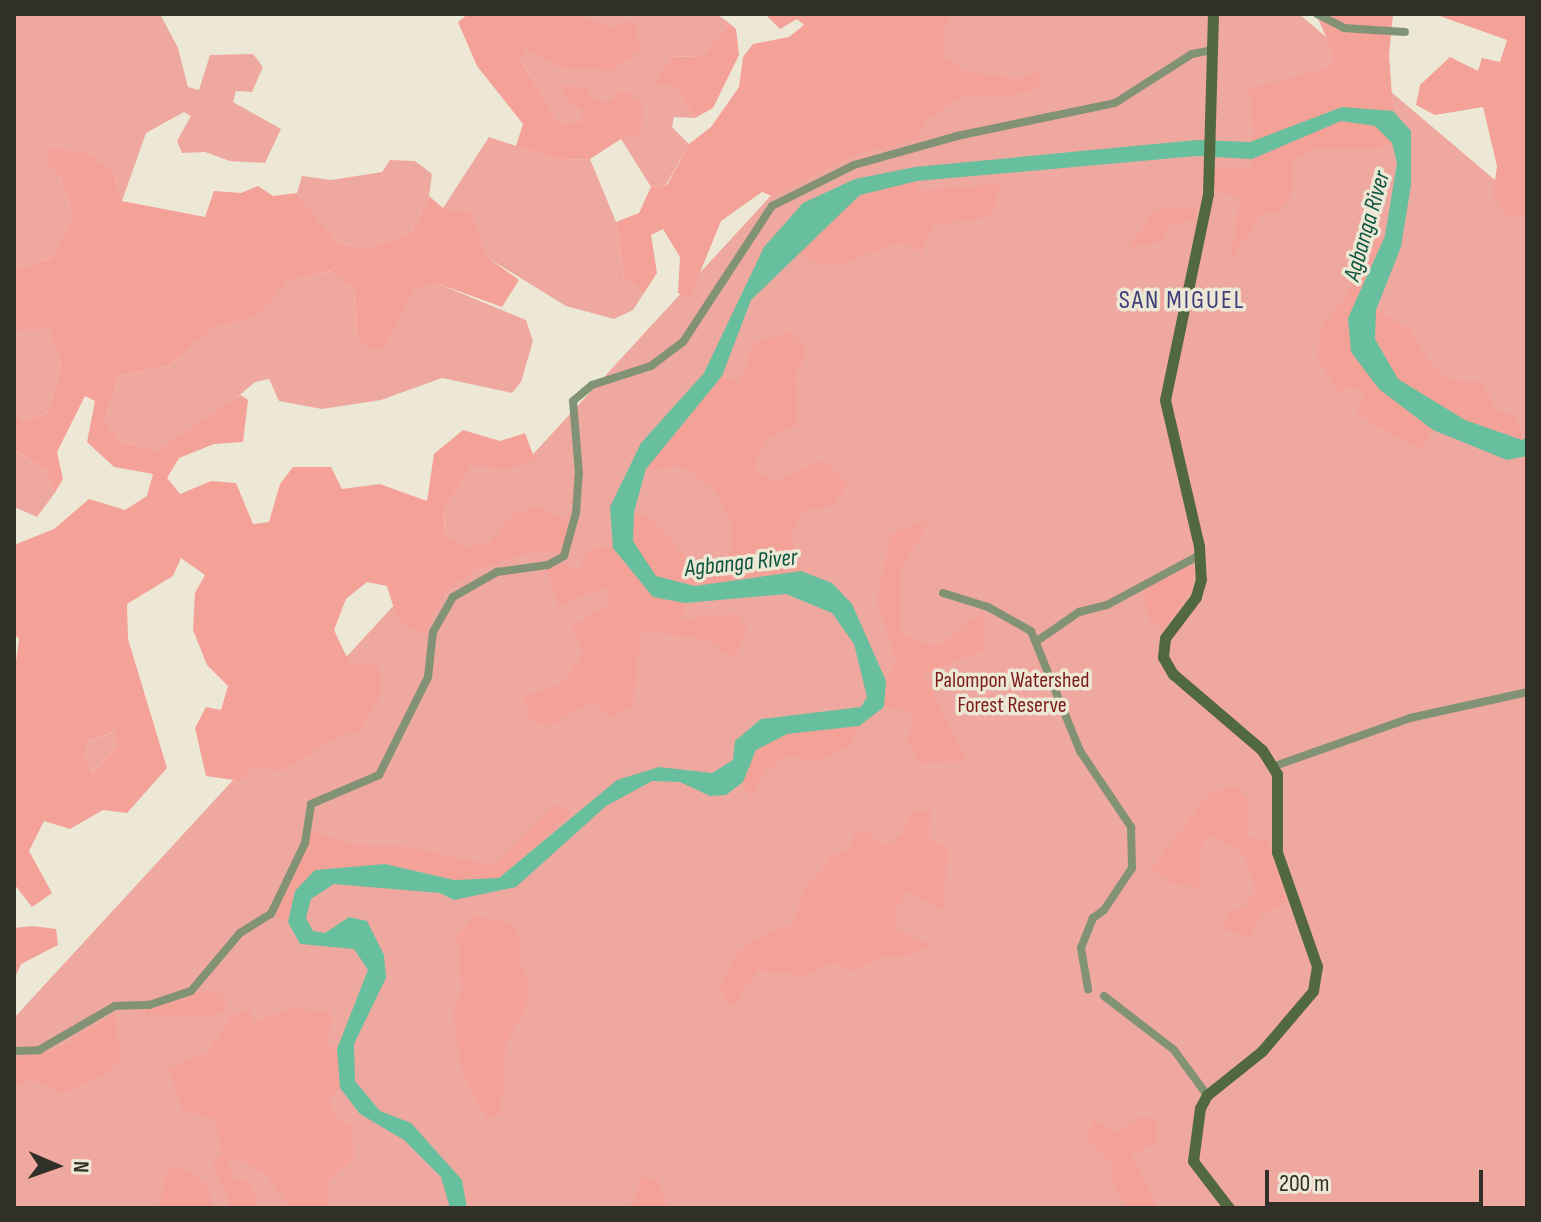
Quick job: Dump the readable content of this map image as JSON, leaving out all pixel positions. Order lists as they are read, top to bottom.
{
  "districts": ["SAN MIGUEL"],
  "water": ["Agbanga River"],
  "parks": ["Palompon Watershed Forest Reserve"],
  "scale_bar": "200 m",
  "north": "right"
}
